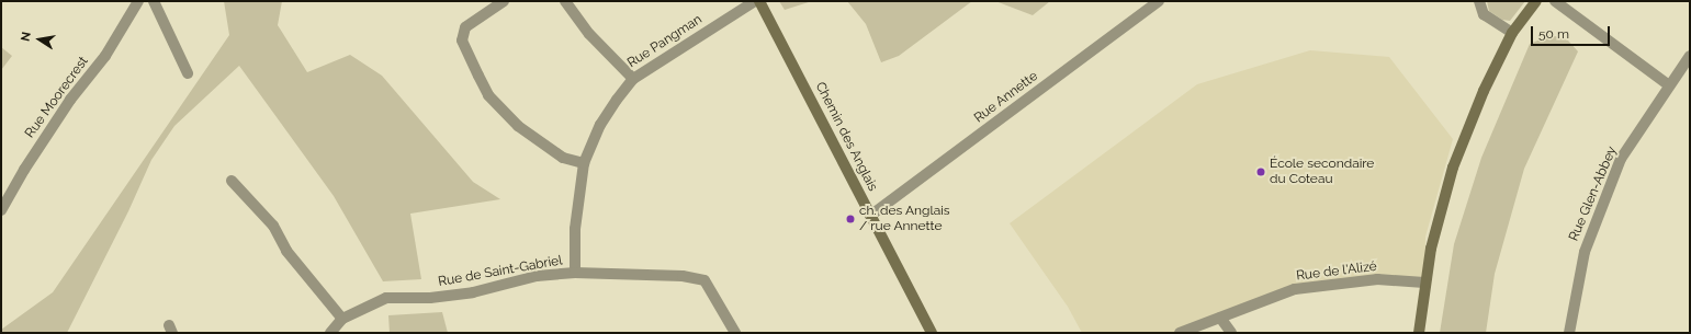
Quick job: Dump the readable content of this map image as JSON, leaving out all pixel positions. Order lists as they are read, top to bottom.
{
  "streets": {
    "street": [
      "Rue Pangman",
      "Rue Moorecrest",
      "Rue Annette",
      "Chemin des Anglais",
      "Rue Glen-Abbey",
      "Rue de Saint-Gabriel",
      "Rue de l'Alizé"
    ]
  },
  "crossings": [
    ["Rue Pangman", "Rue de Saint-Gabriel"],
    ["Rue Annette", "Chemin des Anglais"]
  ],
  "places": ["École secondaire du Coteau", "ch. des Anglais / rue Annette"],
  "scale_bar": "50 m",
  "north": "left"
}
